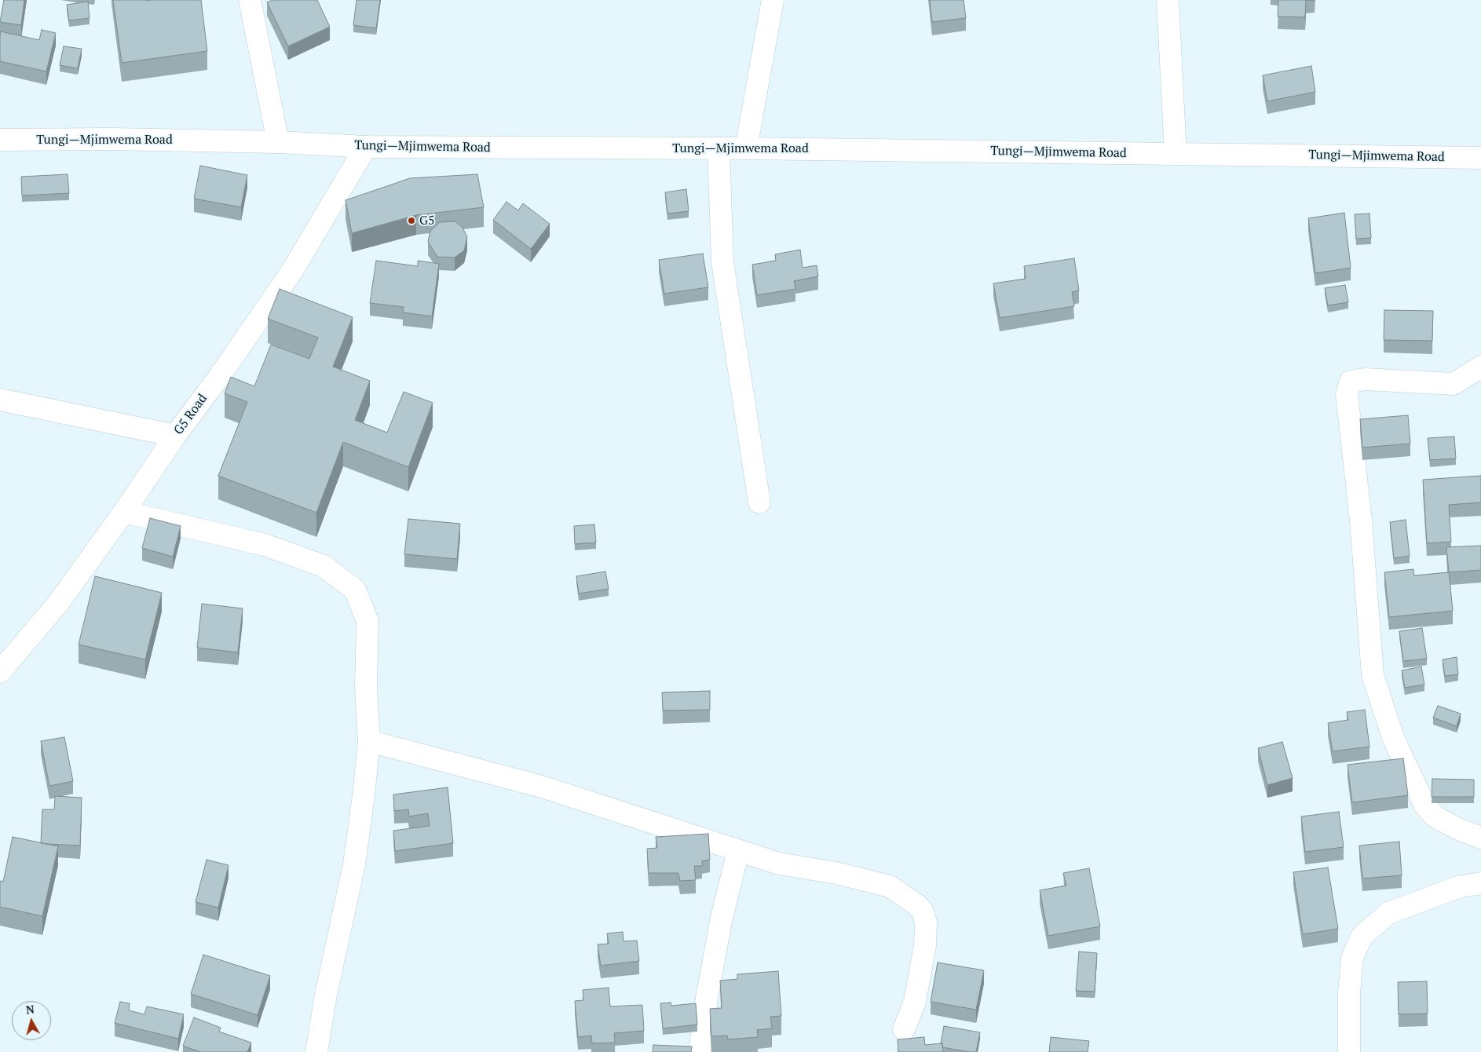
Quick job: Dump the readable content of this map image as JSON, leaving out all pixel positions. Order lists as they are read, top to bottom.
{
  "streets": {
    "street": ["Tungi—Mjimwema Road", "G5 Road"]
  },
  "crossings": [
    ["Tungi—Mjimwema Road", "G5 Road"]
  ],
  "places": ["G5"],
  "north": "top"
}
